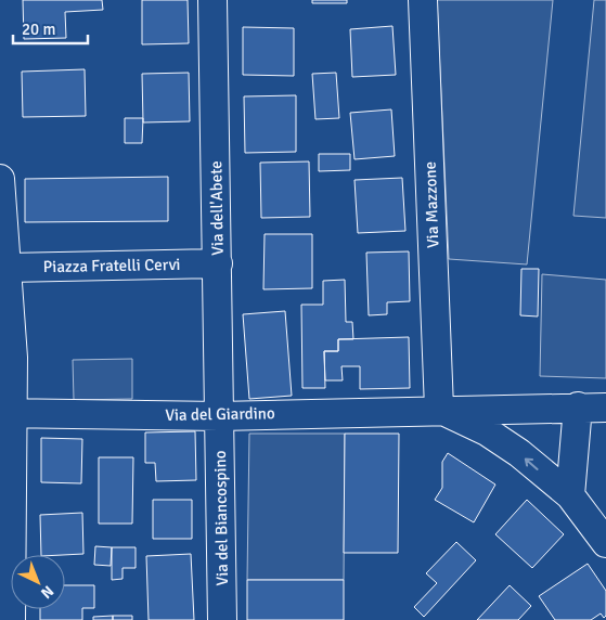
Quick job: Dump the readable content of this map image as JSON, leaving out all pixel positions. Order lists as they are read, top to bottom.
{
  "streets": {
    "street": [
      "Via Mazzone",
      "Via dell'Abete",
      "Piazza Fratelli Cervi",
      "Via del Giardino",
      "Via del Biancospino"
    ]
  },
  "crossings": [
    ["Via Mazzone", "Via del Giardino"],
    ["Via dell'Abete", "Piazza Fratelli Cervi"],
    ["Via dell'Abete", "Via del Giardino"],
    ["Via dell'Abete", "Via del Biancospino"],
    ["Via del Giardino", "Via del Biancospino"]
  ],
  "scale_bar": "20 m",
  "north": "bottom right"
}
